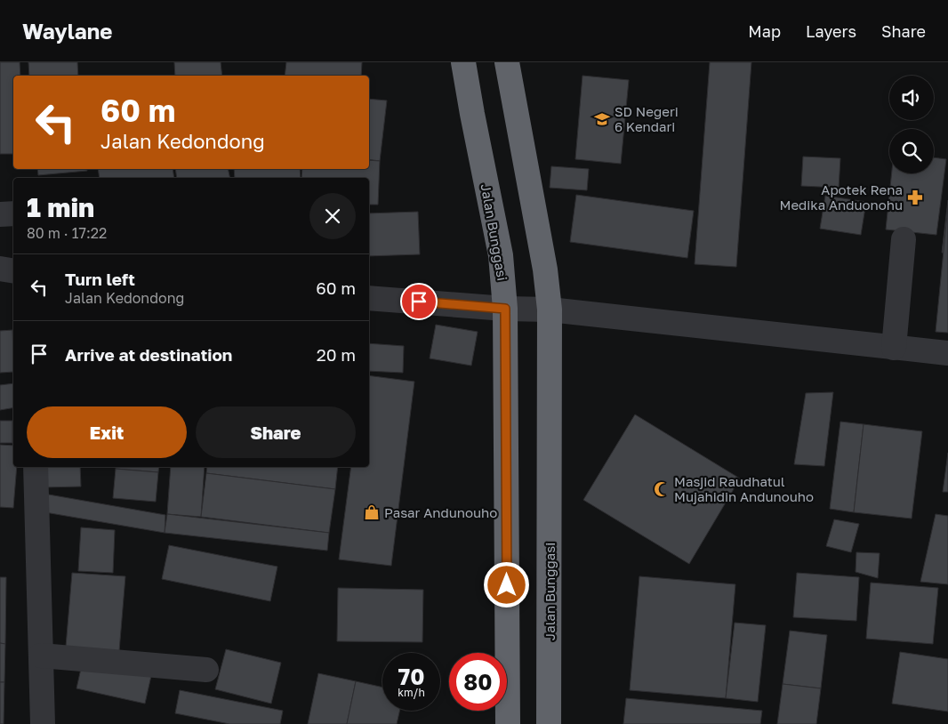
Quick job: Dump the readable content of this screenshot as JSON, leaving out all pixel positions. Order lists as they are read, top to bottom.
{
  "streets": {
    "highway": ["Jalan Bunggasi"]
  },
  "places": {
    "school or university": ["SD Negeri 6 Kendari"],
    "pharmacy": ["Apotek Rena Medika Anduonohu"],
    "mosque": ["Masjid Raudhatul Mujahidin Andunouho"],
    "shop": ["Pasar Andunouho"]
  },
  "page": {
    "header": "Waylane",
    "nav": ["Map", "Layers", "Share"],
    "turn": ["60 m", "Jalan Kedondong"],
    "heading": ["1 min", "80 m · 17:22"],
    "list": [
      {
        "name": "Turn left",
        "note": "Jalan Kedondong",
        "value": "60 m"
      },
      {
        "name": "Arrive at destination",
        "value": "20 m"
      }
    ],
    "buttons": ["Exit", "Share"],
    "speed": "70 km/h",
    "limit": "80"
  }
}
